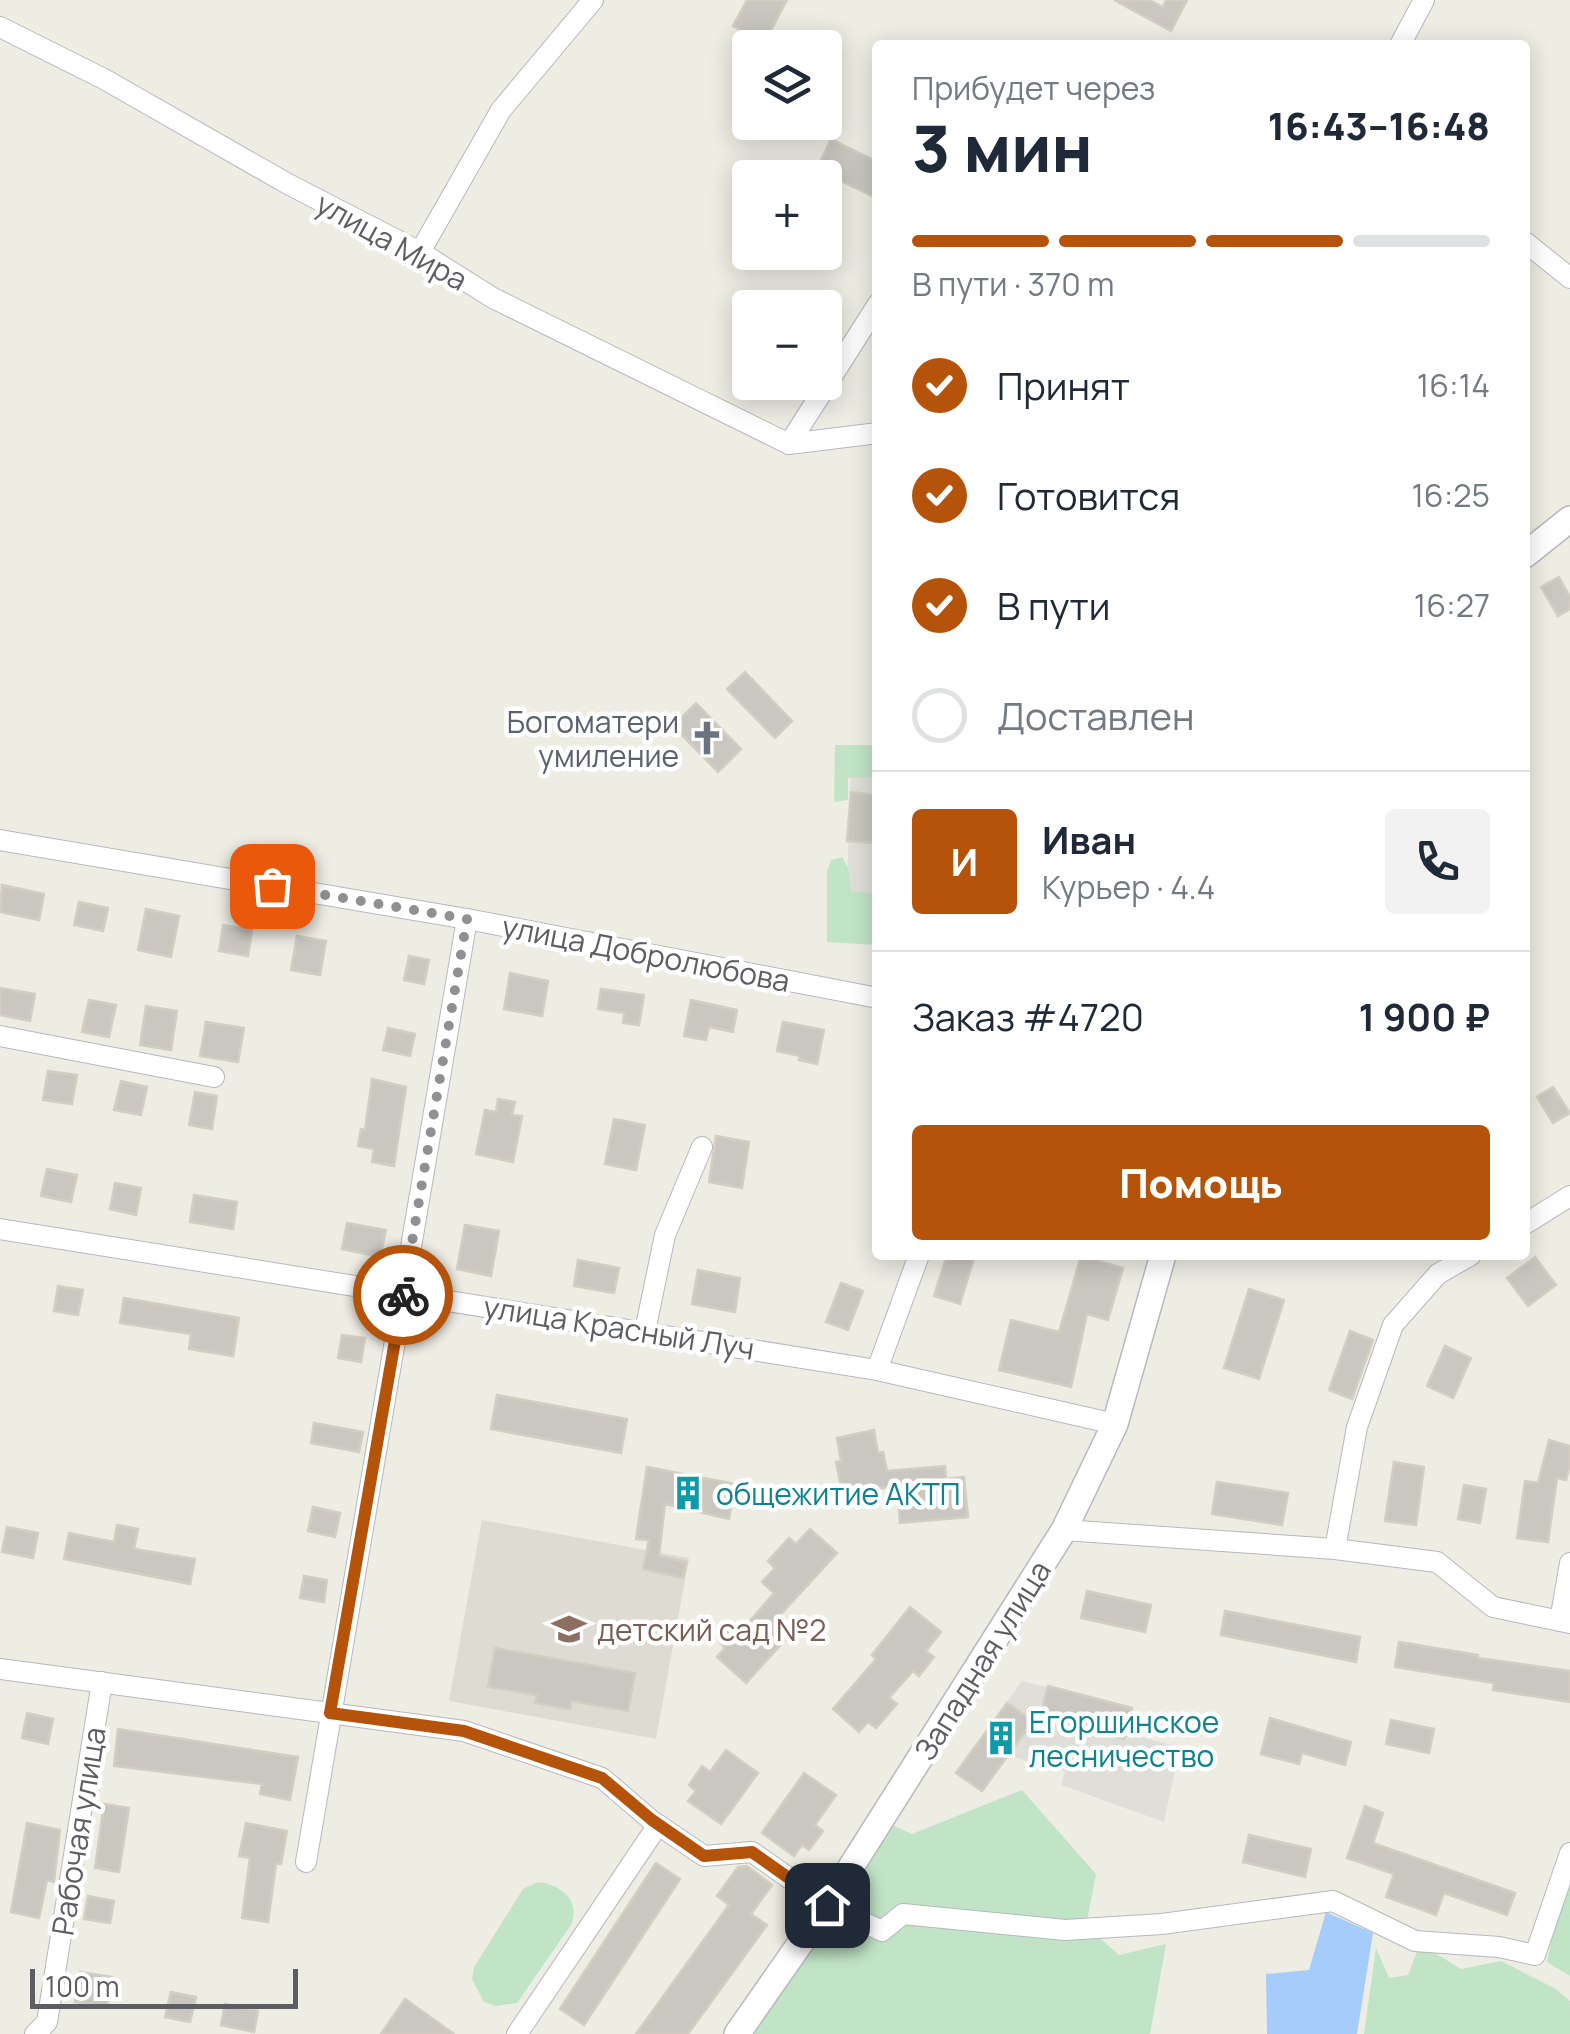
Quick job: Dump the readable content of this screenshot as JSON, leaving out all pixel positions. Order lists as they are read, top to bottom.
{
  "streets": {
    "street": [
      "улица Мира",
      "улица Добролюбова",
      "улица Красный Луч",
      "Западная улица",
      "Рабочая улица"
    ]
  },
  "crossings": [
    ["улица Красный Луч", "Западная улица"]
  ],
  "places": {
    "church": ["Богоматери умиление"],
    "building": ["общежитие АКТП", "Егоршинское лесничество"],
    "school or university": ["детский сад №2"]
  },
  "scale_bar": "100 m",
  "page": {
    "map_buttons": ["+", "−"],
    "heading": ["3 мин", "Прибудет через", "16:43–16:48"],
    "panel": [
      "Иван",
      "Курьер · 4.4",
      "Заказ #4720",
      "1 900 ₽"
    ],
    "bar": "В пути · 370 m",
    "list": [
      ["Принят", "16:14"],
      ["Готовится", "16:25"],
      ["В пути", "16:27"],
      "Доставлен"
    ],
    "round": "И",
    "buttons": "Помощь",
    "scale": "100 m"
  }
}
